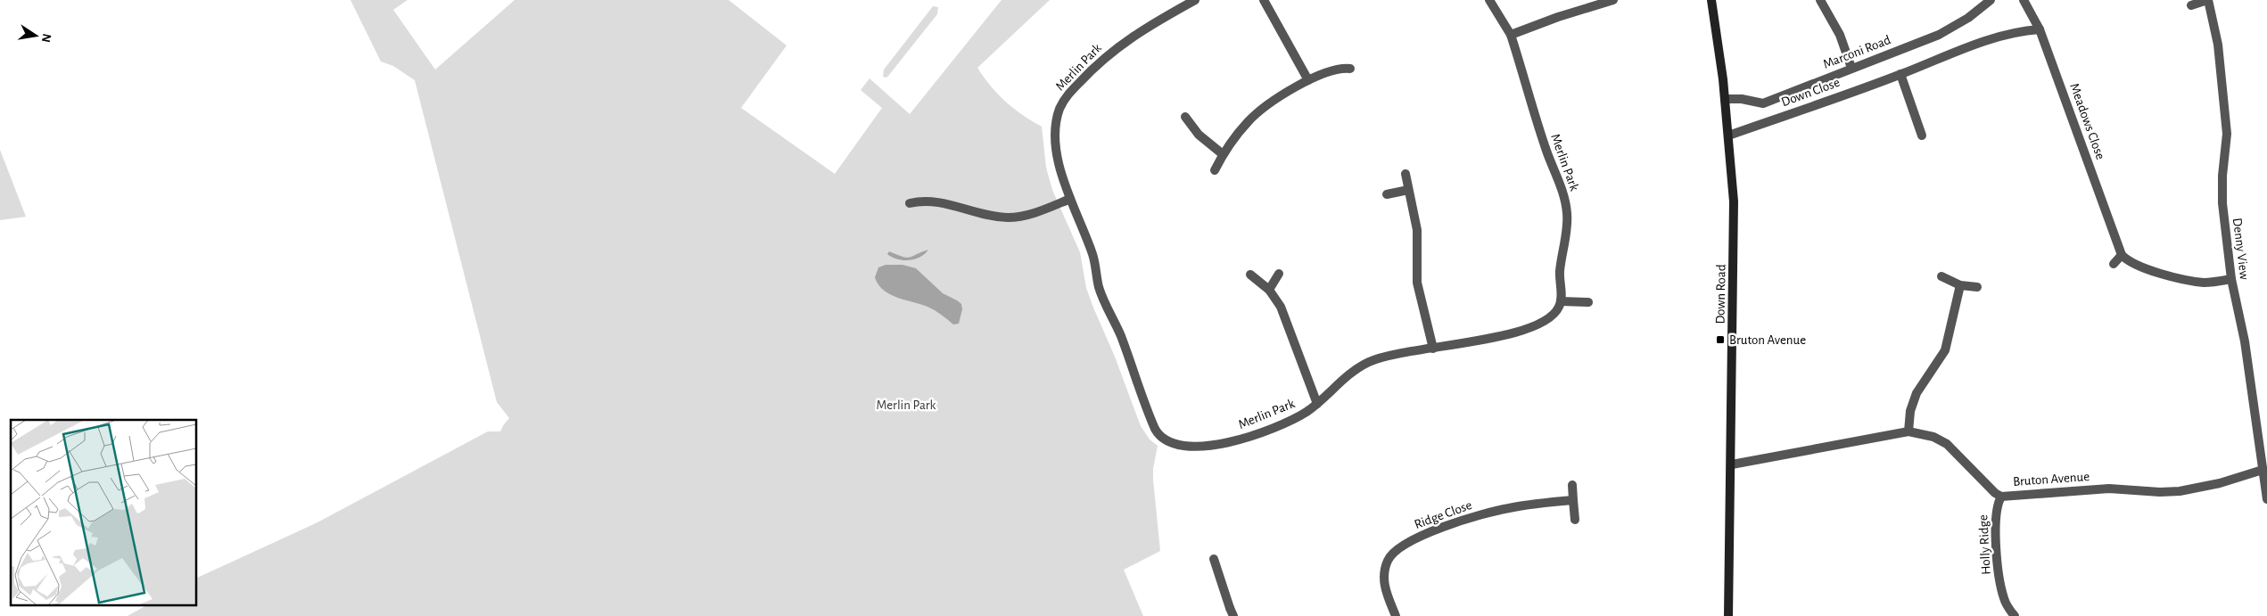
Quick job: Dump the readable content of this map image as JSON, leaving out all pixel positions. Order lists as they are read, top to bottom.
{
  "streets": {
    "street": [
      "Marconi Road",
      "Merlin Park",
      "Down Close",
      "Meadows Close",
      "Denny View",
      "Down Road",
      "Bruton Avenue",
      "Ridge Close",
      "Holly Ridge"
    ]
  },
  "crossings": [
    ["Marconi Road", "Down Road"],
    ["Down Close", "Meadows Close"],
    ["Down Close", "Down Road"],
    ["Denny View", "Bruton Avenue"],
    ["Down Road", "Bruton Avenue"],
    ["Bruton Avenue", "Holly Ridge"]
  ],
  "parks": ["Merlin Park"],
  "places": {
    "transit": ["Bruton Avenue"]
  },
  "north": "right"
}
